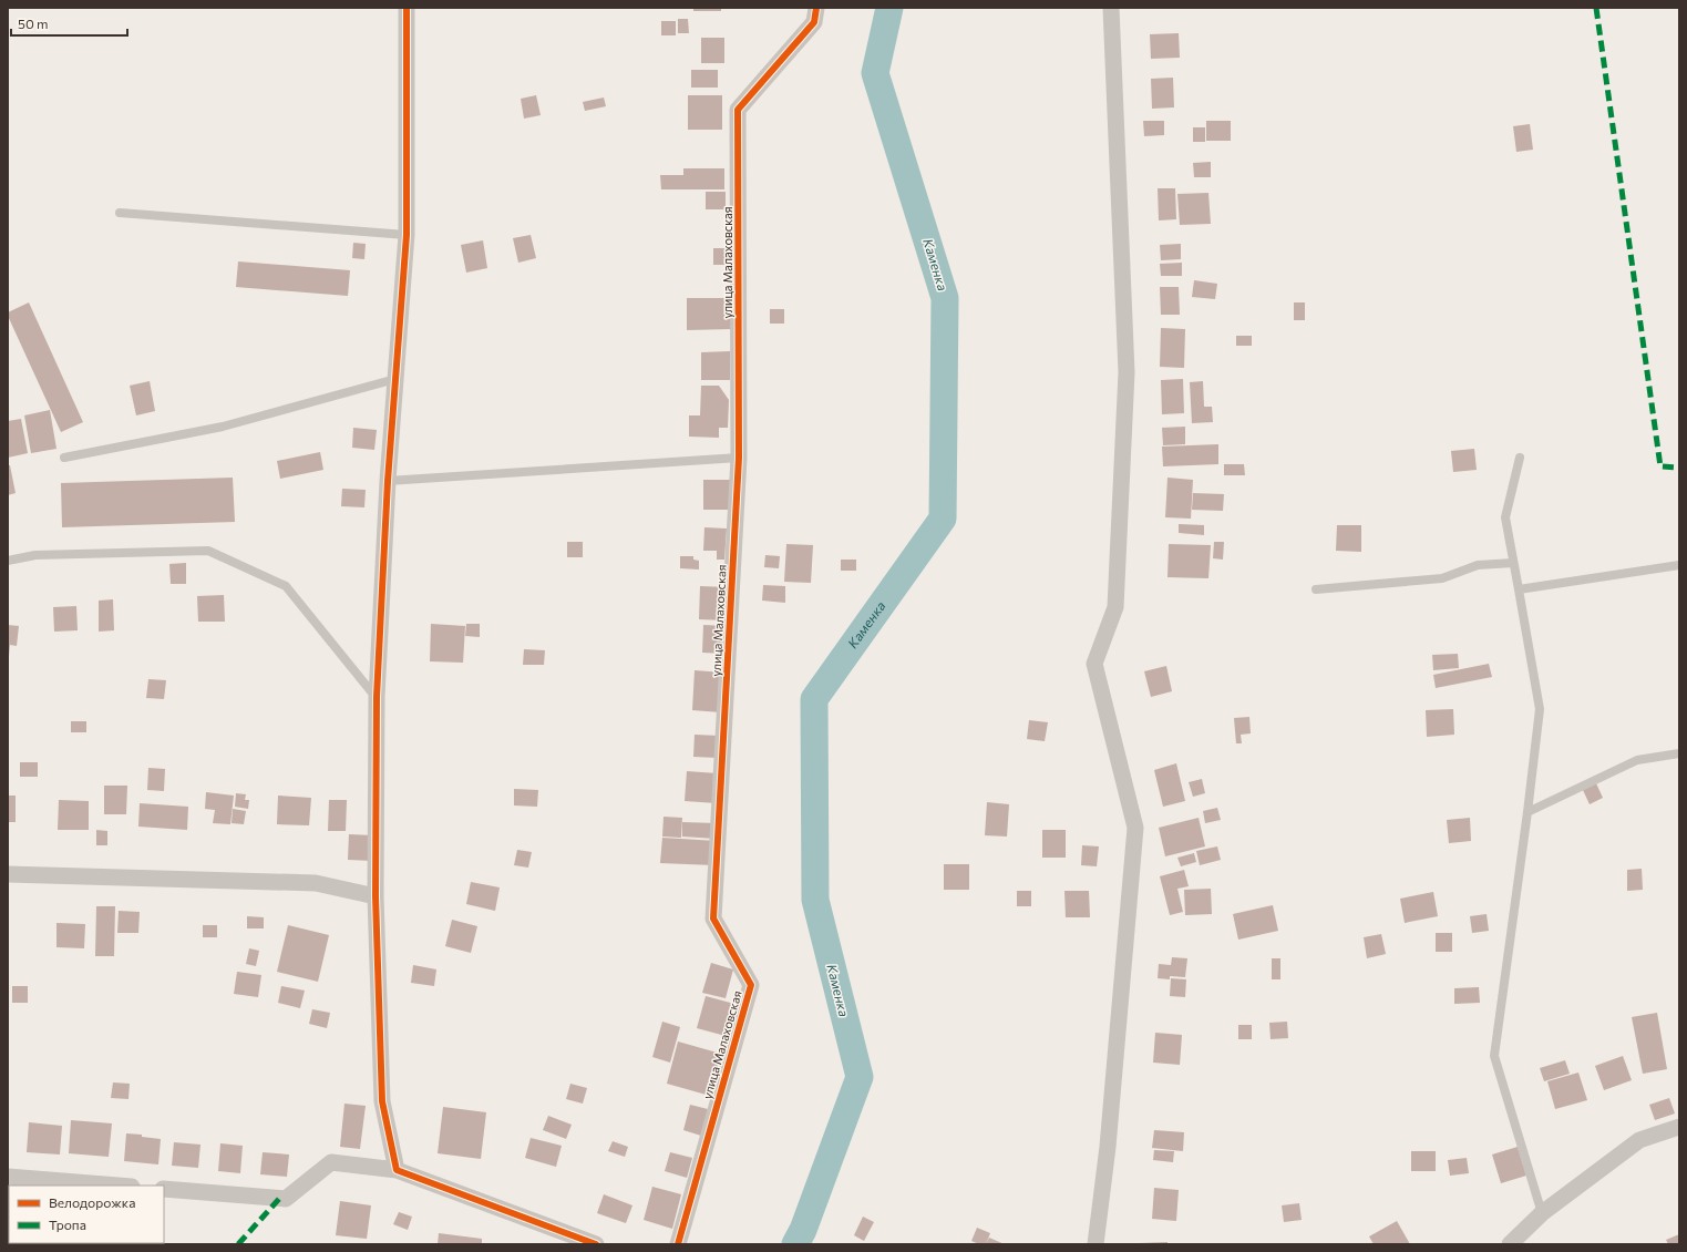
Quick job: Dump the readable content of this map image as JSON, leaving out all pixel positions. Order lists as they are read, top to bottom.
{
  "streets": {
    "street": ["улица Малаховская"]
  },
  "water": ["Каменка"],
  "legend": ["Велодорожка", "Тропа"],
  "scale_bar": "50 m"
}
